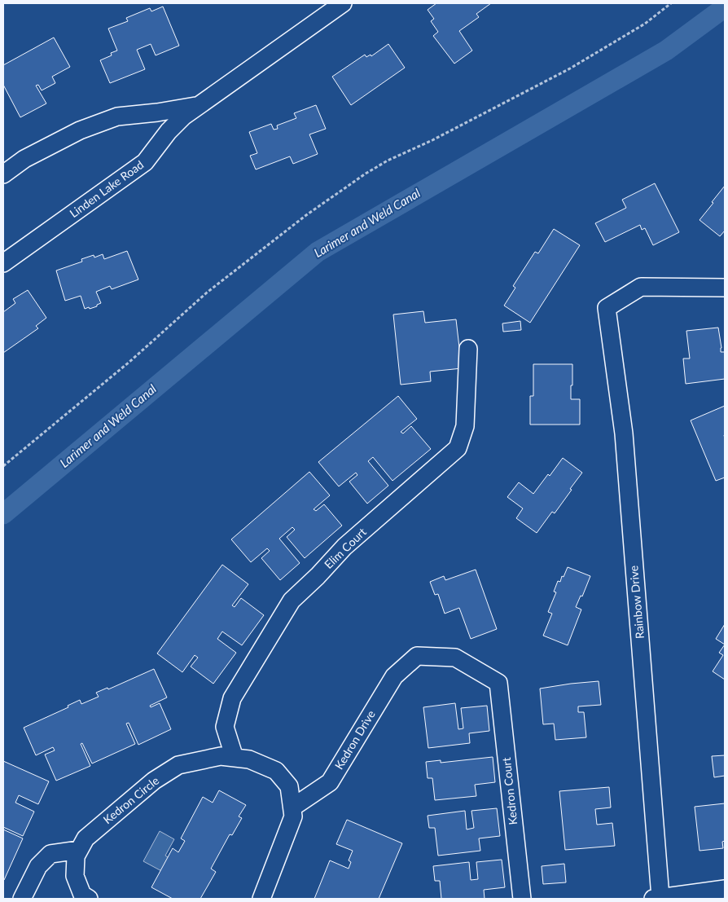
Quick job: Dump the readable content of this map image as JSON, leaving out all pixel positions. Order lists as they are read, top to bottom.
{
  "streets": {
    "street": [
      "Linden Lake Road",
      "Elim Court",
      "Rainbow Drive",
      "Kedron Drive",
      "Kedron Court",
      "Kedron Circle"
    ]
  },
  "crossings": [
    ["Elim Court", "Kedron Circle"],
    ["Kedron Drive", "Kedron Court"],
    ["Kedron Drive", "Kedron Circle"]
  ],
  "water": ["Larimer and Weld Canal"]
}
